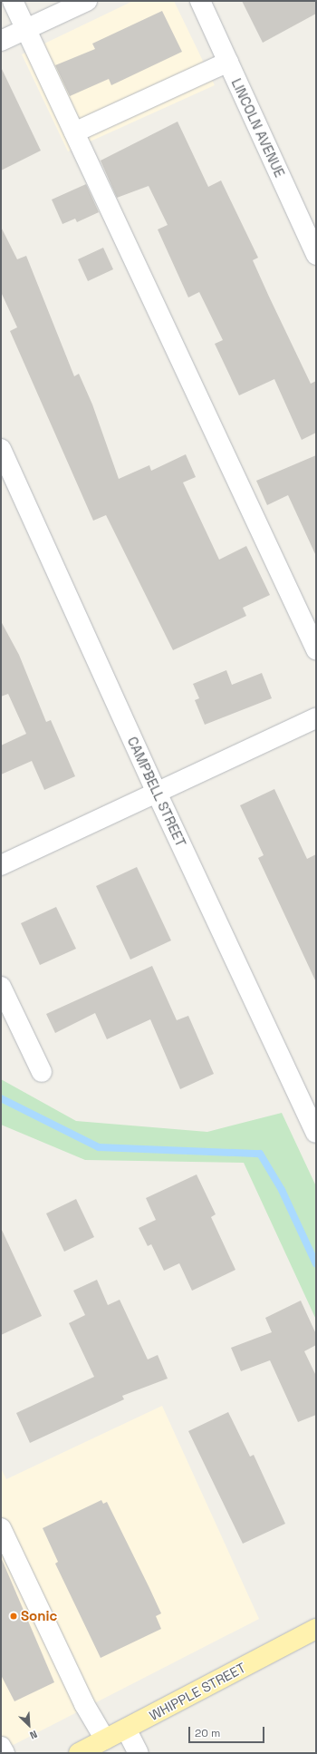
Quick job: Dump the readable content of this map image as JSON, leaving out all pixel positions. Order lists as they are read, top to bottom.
{
  "streets": {
    "main road": ["WHIPPLE STREET"],
    "street": ["LINCOLN AVENUE", "CAMPBELL STREET"]
  },
  "places": ["Sonic"],
  "scale_bar": "20 m",
  "north": "bottom right"
}
